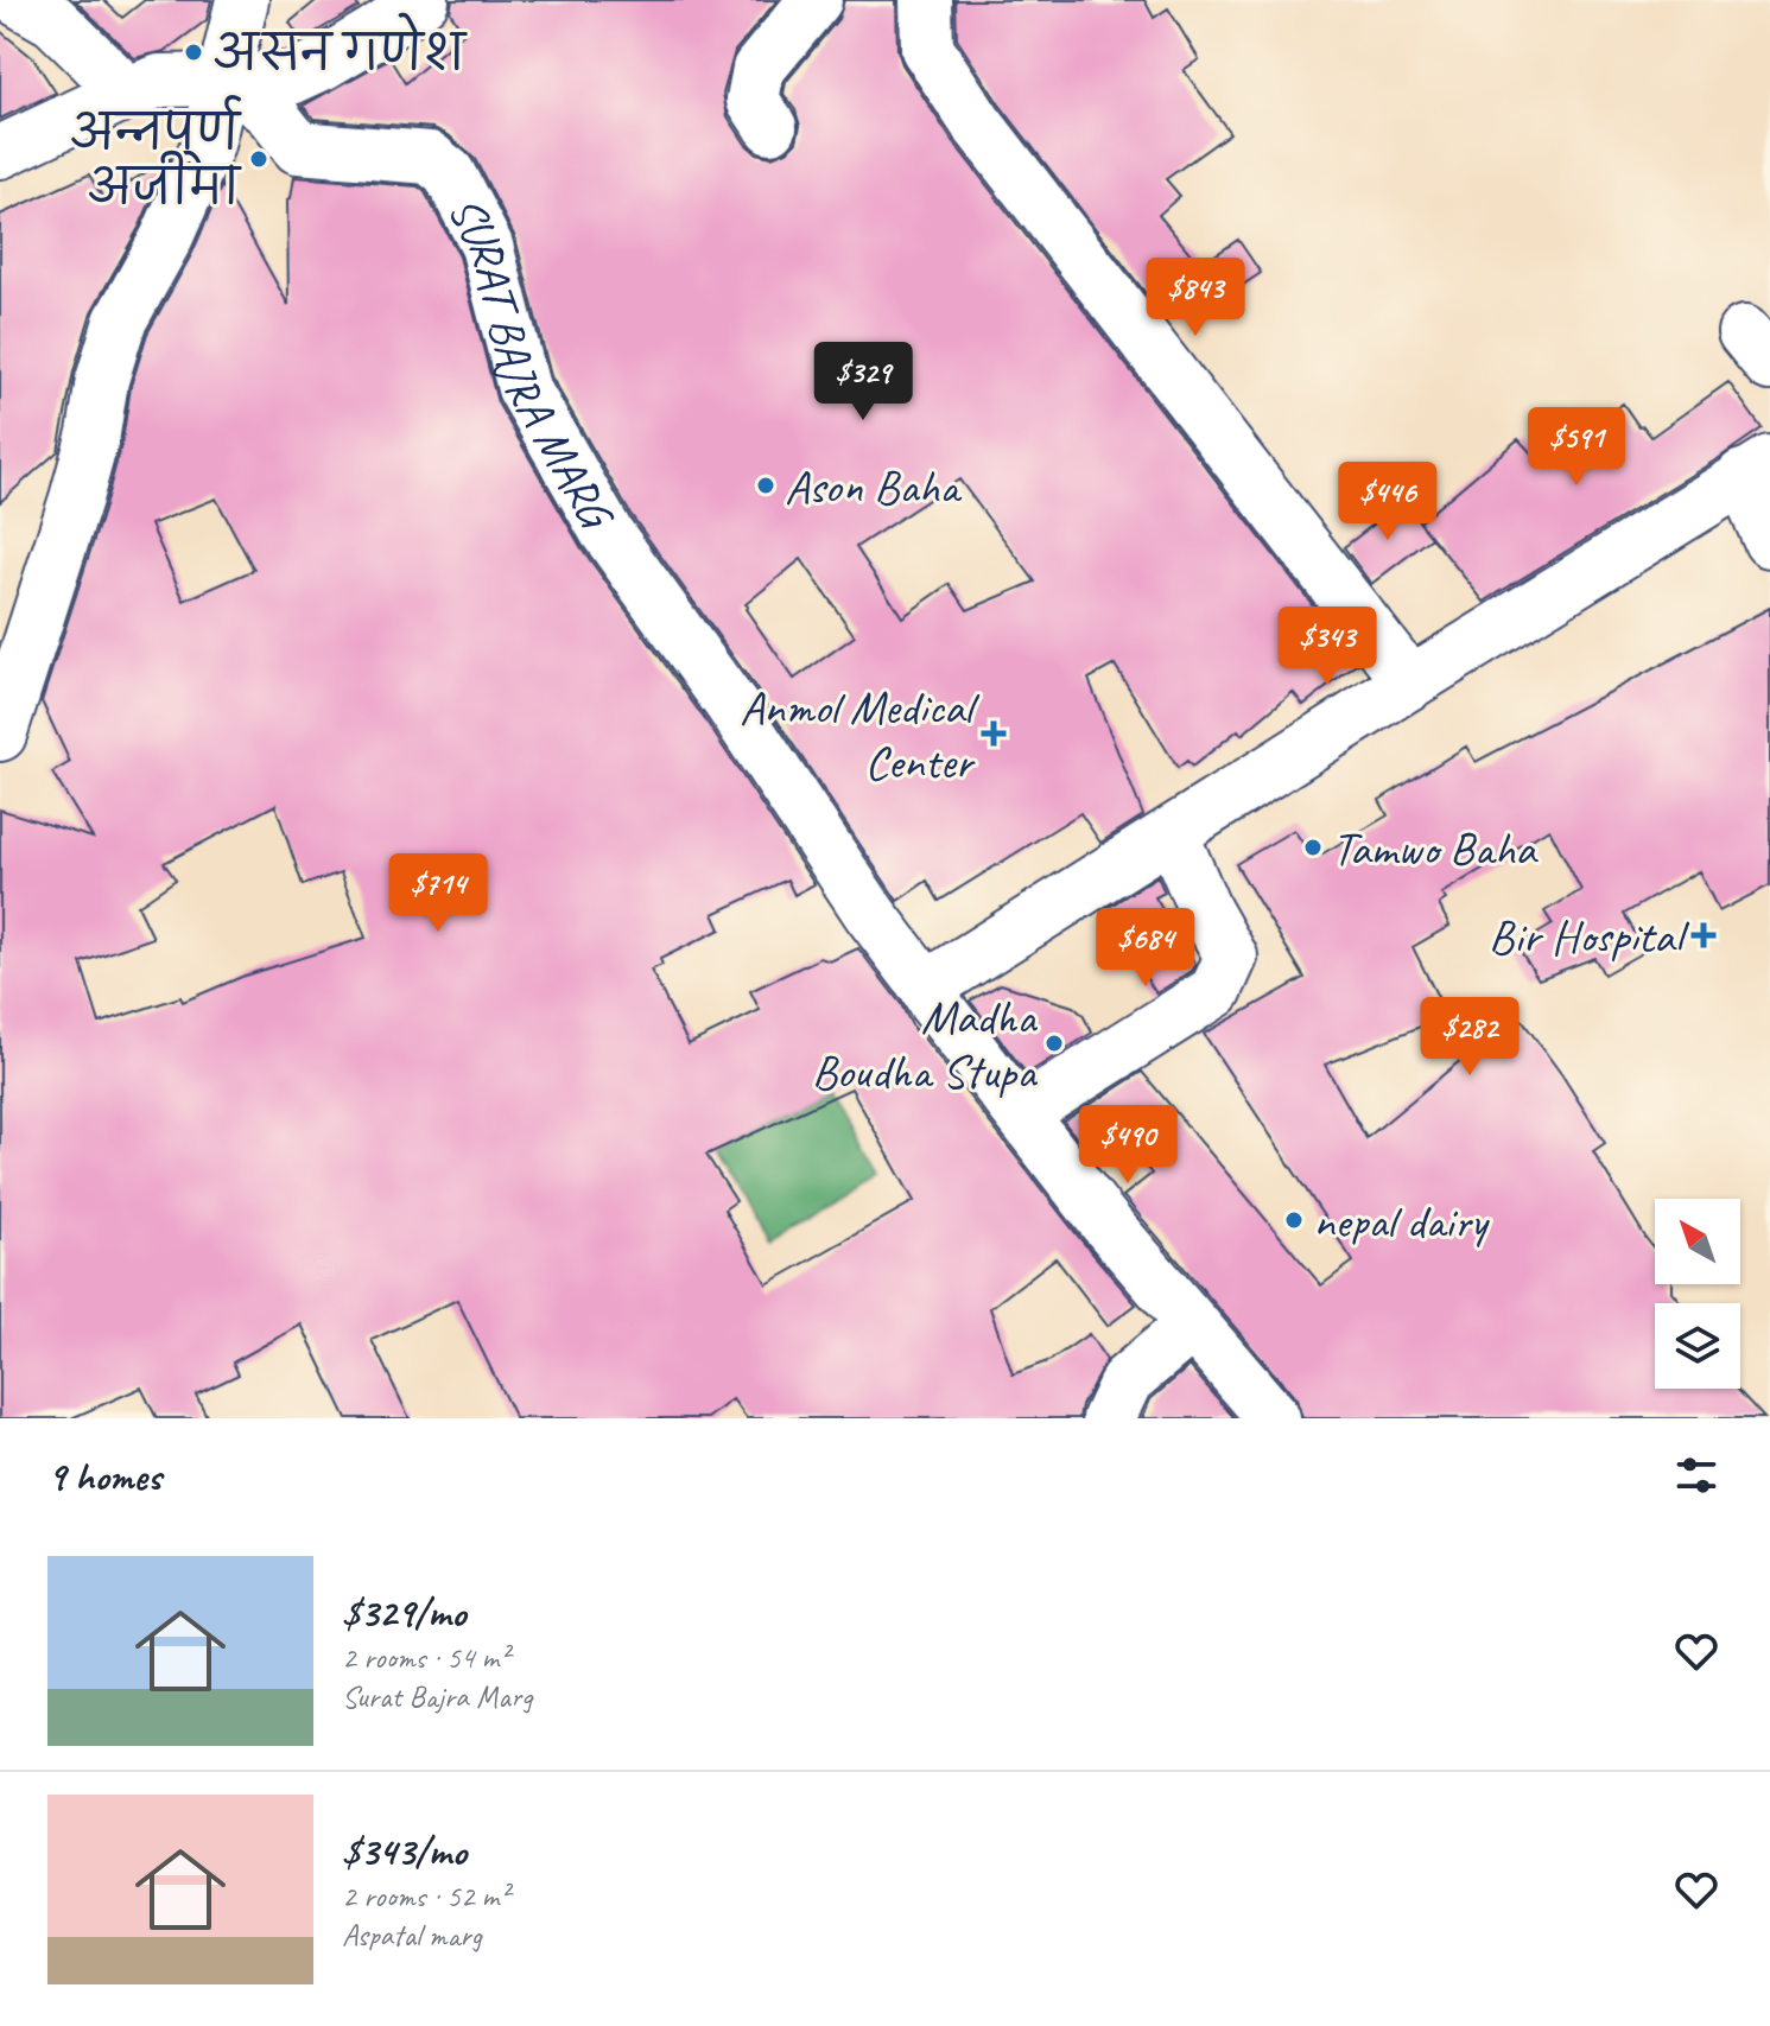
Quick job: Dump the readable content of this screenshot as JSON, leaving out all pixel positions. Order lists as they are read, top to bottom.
{
  "streets": {
    "street": ["SURAT BAJRA MARG"]
  },
  "places": {
    "other": [
      "असन गणेश",
      "अन्नपूर्ण अजीमा",
      "Ason Baha",
      "Tamwo Baha",
      "Madha Boudha Stupa",
      "nepal dairy"
    ],
    "health": ["Anmol Medical Center", "Bir Hospital"]
  },
  "north": "top left",
  "page": {
    "price": [
      "$843",
      "$329",
      "$591",
      "$446",
      "$343",
      "$714",
      "$684",
      "$282",
      "$490"
    ],
    "heading": "9 homes",
    "list": [
      {
        "name": "$329/mo",
        "note": "2 rooms · 54 m² · Surat Bajra Marg"
      },
      {
        "name": "$343/mo",
        "note": "2 rooms · 52 m² · Aspatal marg"
      }
    ]
  }
}
